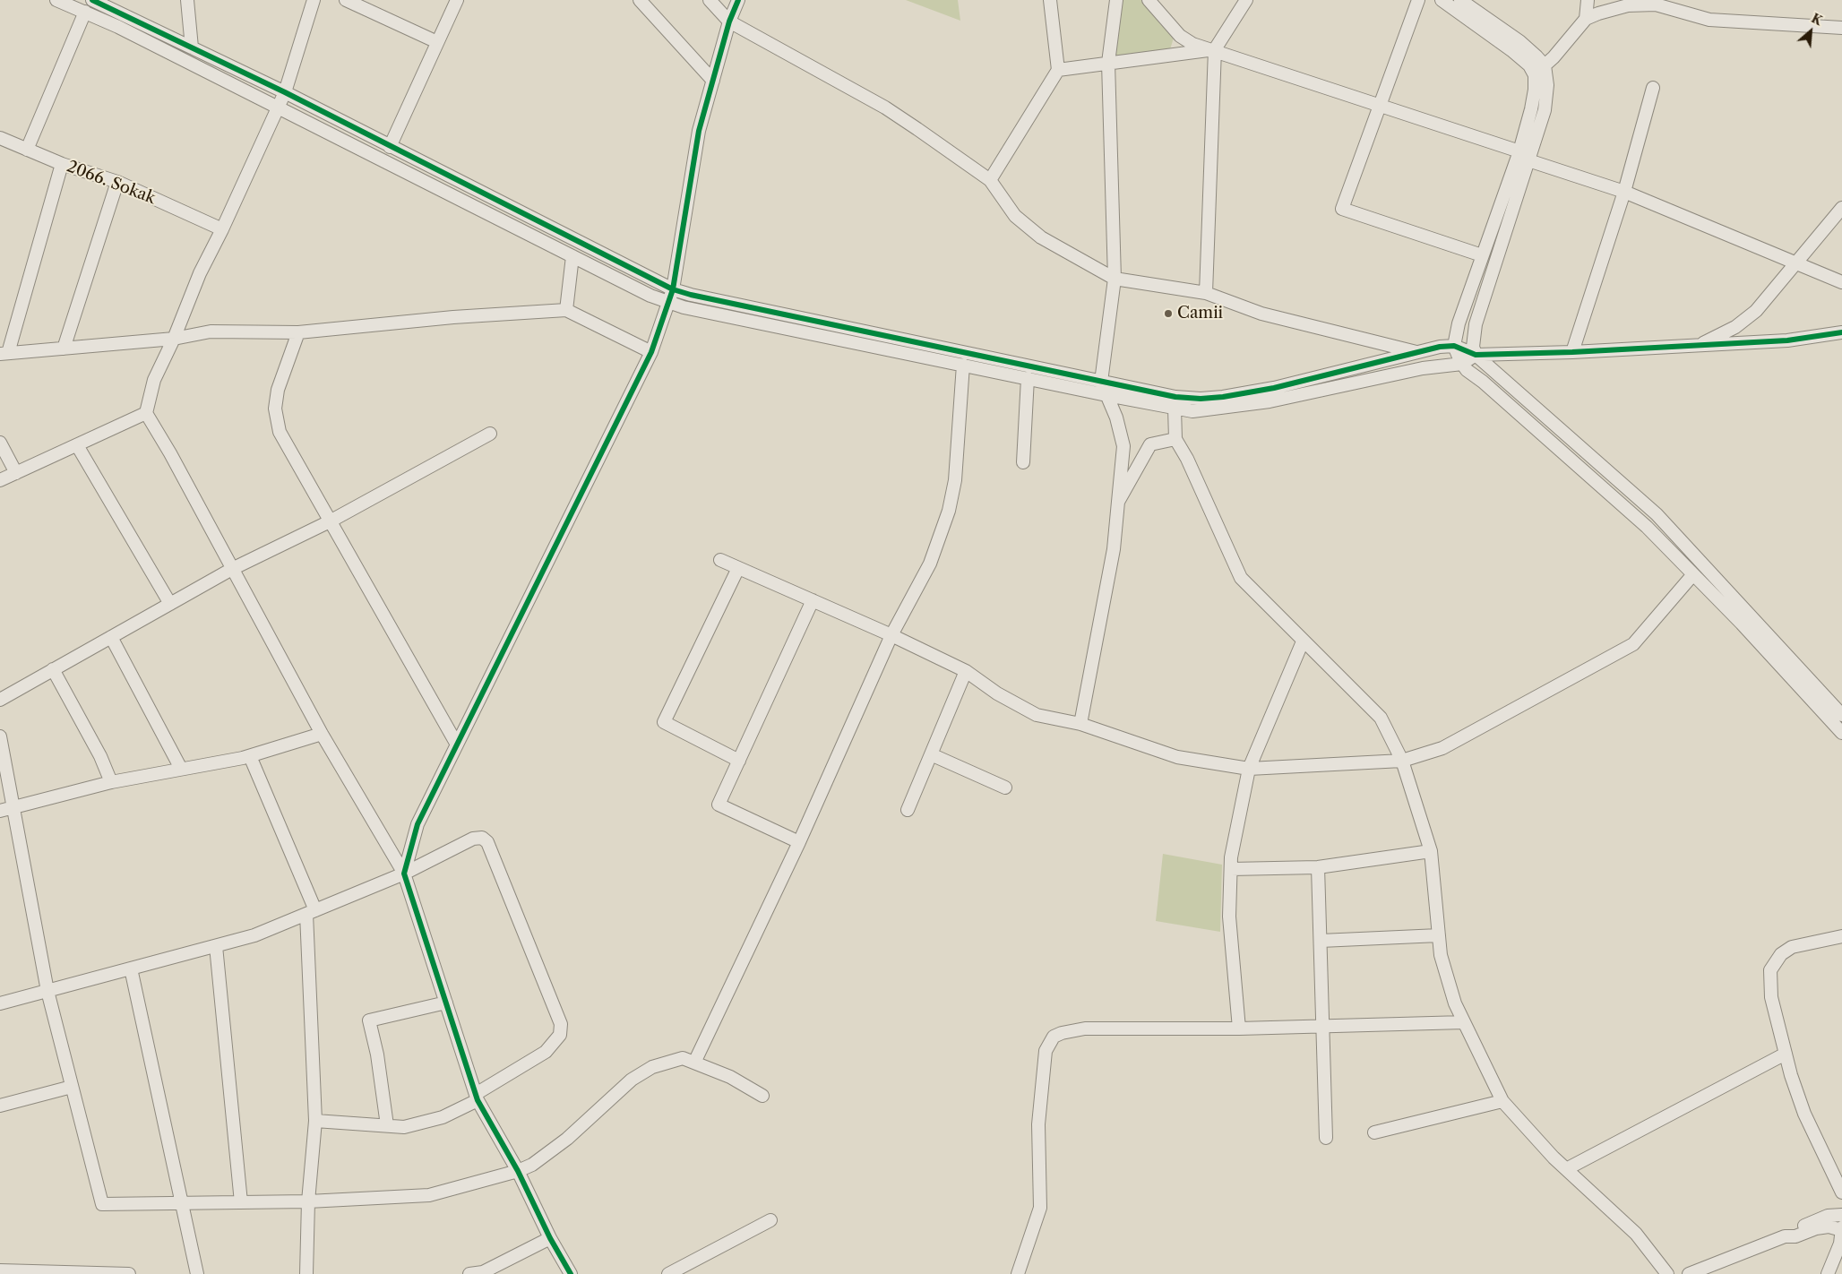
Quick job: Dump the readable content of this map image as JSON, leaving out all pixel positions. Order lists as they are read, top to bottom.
{
  "streets": {
    "street": ["2066. Sokak"]
  },
  "places": ["Camii"],
  "north": "top right"
}
